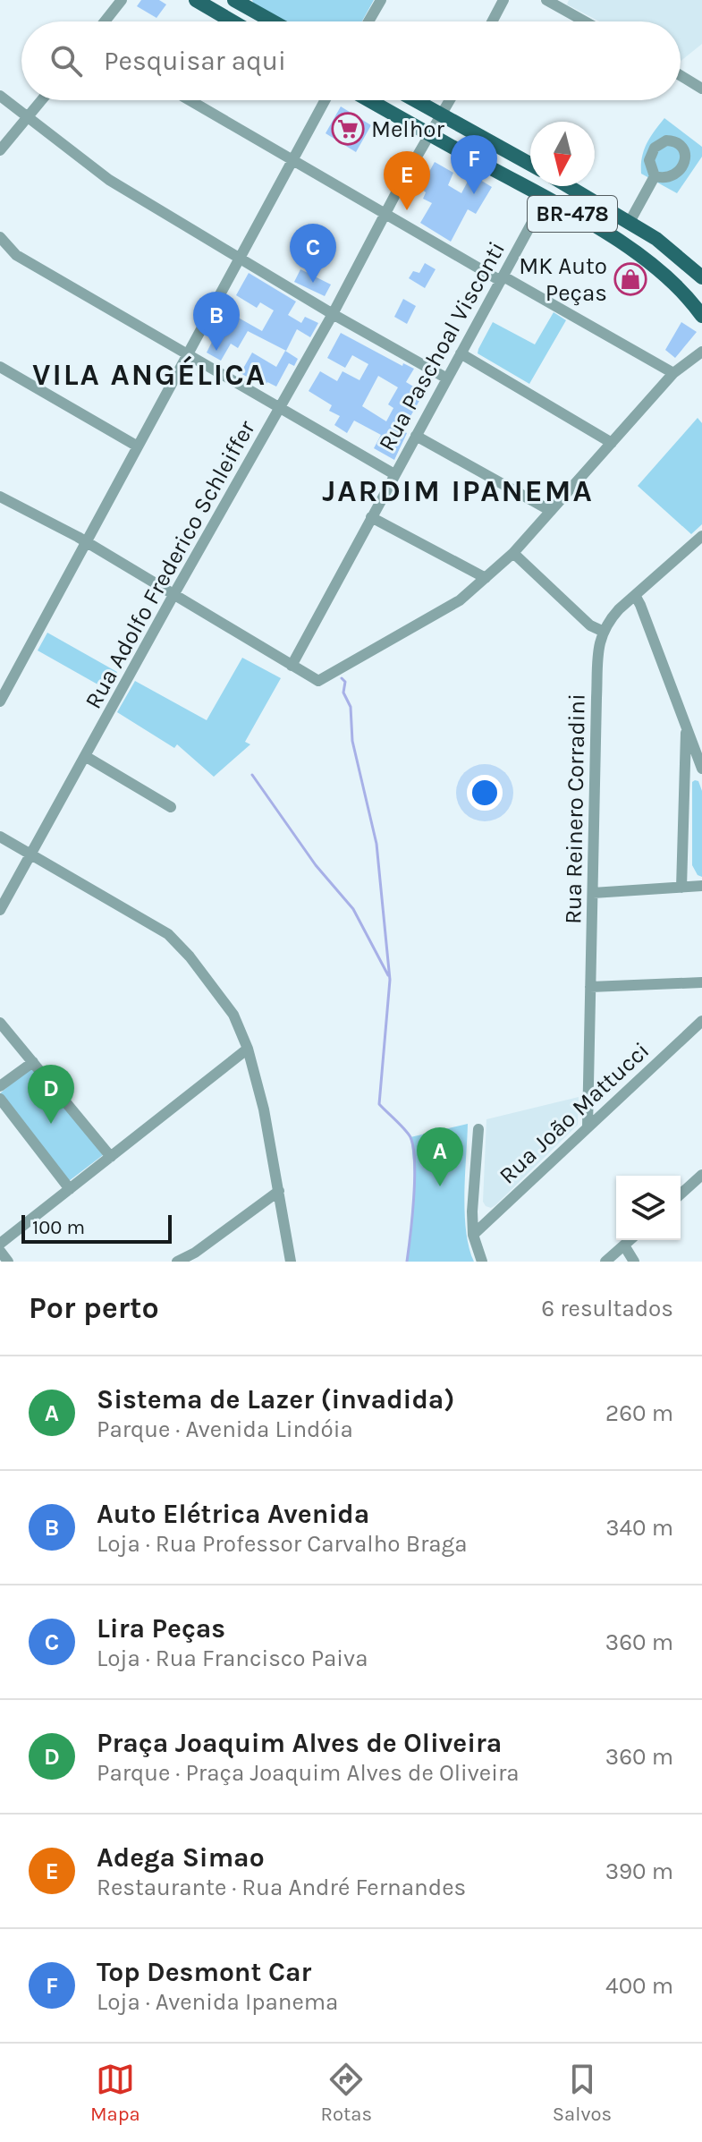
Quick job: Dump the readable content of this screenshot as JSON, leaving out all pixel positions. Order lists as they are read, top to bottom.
{
  "streets": {
    "main road": ["BR-478"],
    "street": [
      "Rua Paschoal Visconti",
      "Rua Adolfo Frederico Schleiffer",
      "Rua Reinero Corradini",
      "Rua João Mattucci"
    ]
  },
  "crossings": [
    ["BR-478", "Rua Paschoal Visconti"],
    ["BR-478", "Rua Adolfo Frederico Schleiffer"],
    ["Rua Reinero Corradini", "Rua João Mattucci"]
  ],
  "districts": ["VILA ANGÉLICA", "JARDIM IPANEMA"],
  "places": {
    "supermarket": ["Melhor"],
    "shop": ["MK Auto Peças"]
  },
  "scale_bar": "100 m",
  "north": "bottom",
  "page": {
    "search": "Pesquisar aqui",
    "pins": [
      "F",
      "E",
      "C",
      "B",
      "D",
      "A"
    ],
    "scale": "100 m",
    "heading": ["Por perto", "6 resultados"],
    "list": [
      {
        "mark": "A",
        "name": "Sistema de Lazer (invadida)",
        "note": "Parque · Avenida Lindóia",
        "value": "260 m"
      },
      {
        "mark": "B",
        "name": "Auto Elétrica Avenida",
        "note": "Loja · Rua Professor Carvalho Braga",
        "value": "340 m"
      },
      {
        "mark": "C",
        "name": "Lira Peças",
        "note": "Loja · Rua Francisco Paiva",
        "value": "360 m"
      },
      {
        "mark": "D",
        "name": "Praça Joaquim Alves de Oliveira",
        "note": "Parque · Praça Joaquim Alves de Oliveira",
        "value": "360 m"
      },
      {
        "mark": "E",
        "name": "Adega Simao",
        "note": "Restaurante · Rua André Fernandes",
        "value": "390 m"
      },
      {
        "mark": "F",
        "name": "Top Desmont Car",
        "note": "Loja · Avenida Ipanema",
        "value": "400 m"
      }
    ],
    "nav": ["Mapa", "Rotas", "Salvos"]
  }
}
